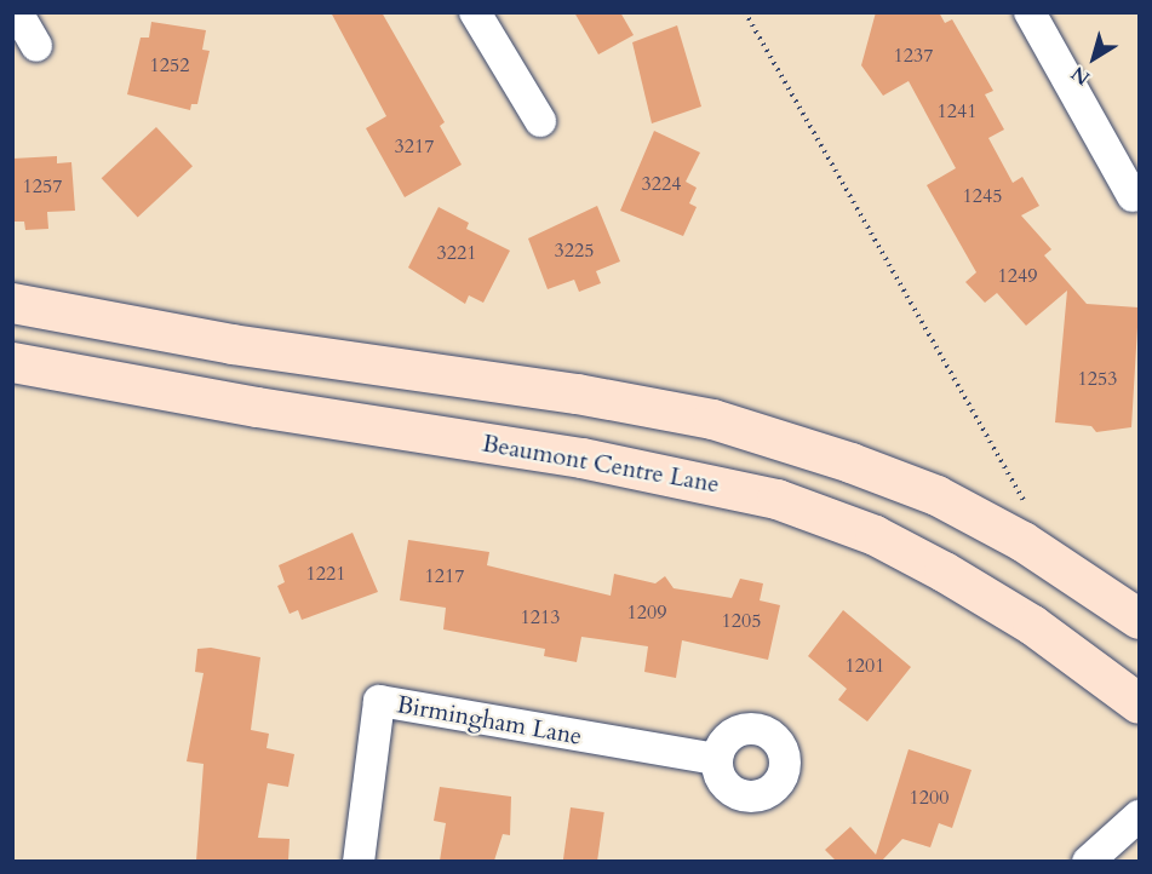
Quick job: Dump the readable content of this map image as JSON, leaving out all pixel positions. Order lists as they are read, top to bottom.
{
  "streets": {
    "street": ["Beaumont Centre Lane", "Birmingham Lane"]
  },
  "house_numbers": [
    "1237",
    "1252",
    "1241",
    "3217",
    "3224",
    "1257",
    "1245",
    "3225",
    "3221",
    "1249",
    "1253",
    "1221",
    "1217",
    "1209",
    "1213",
    "1205",
    "1201",
    "1200"
  ],
  "north": "bottom left"
}
